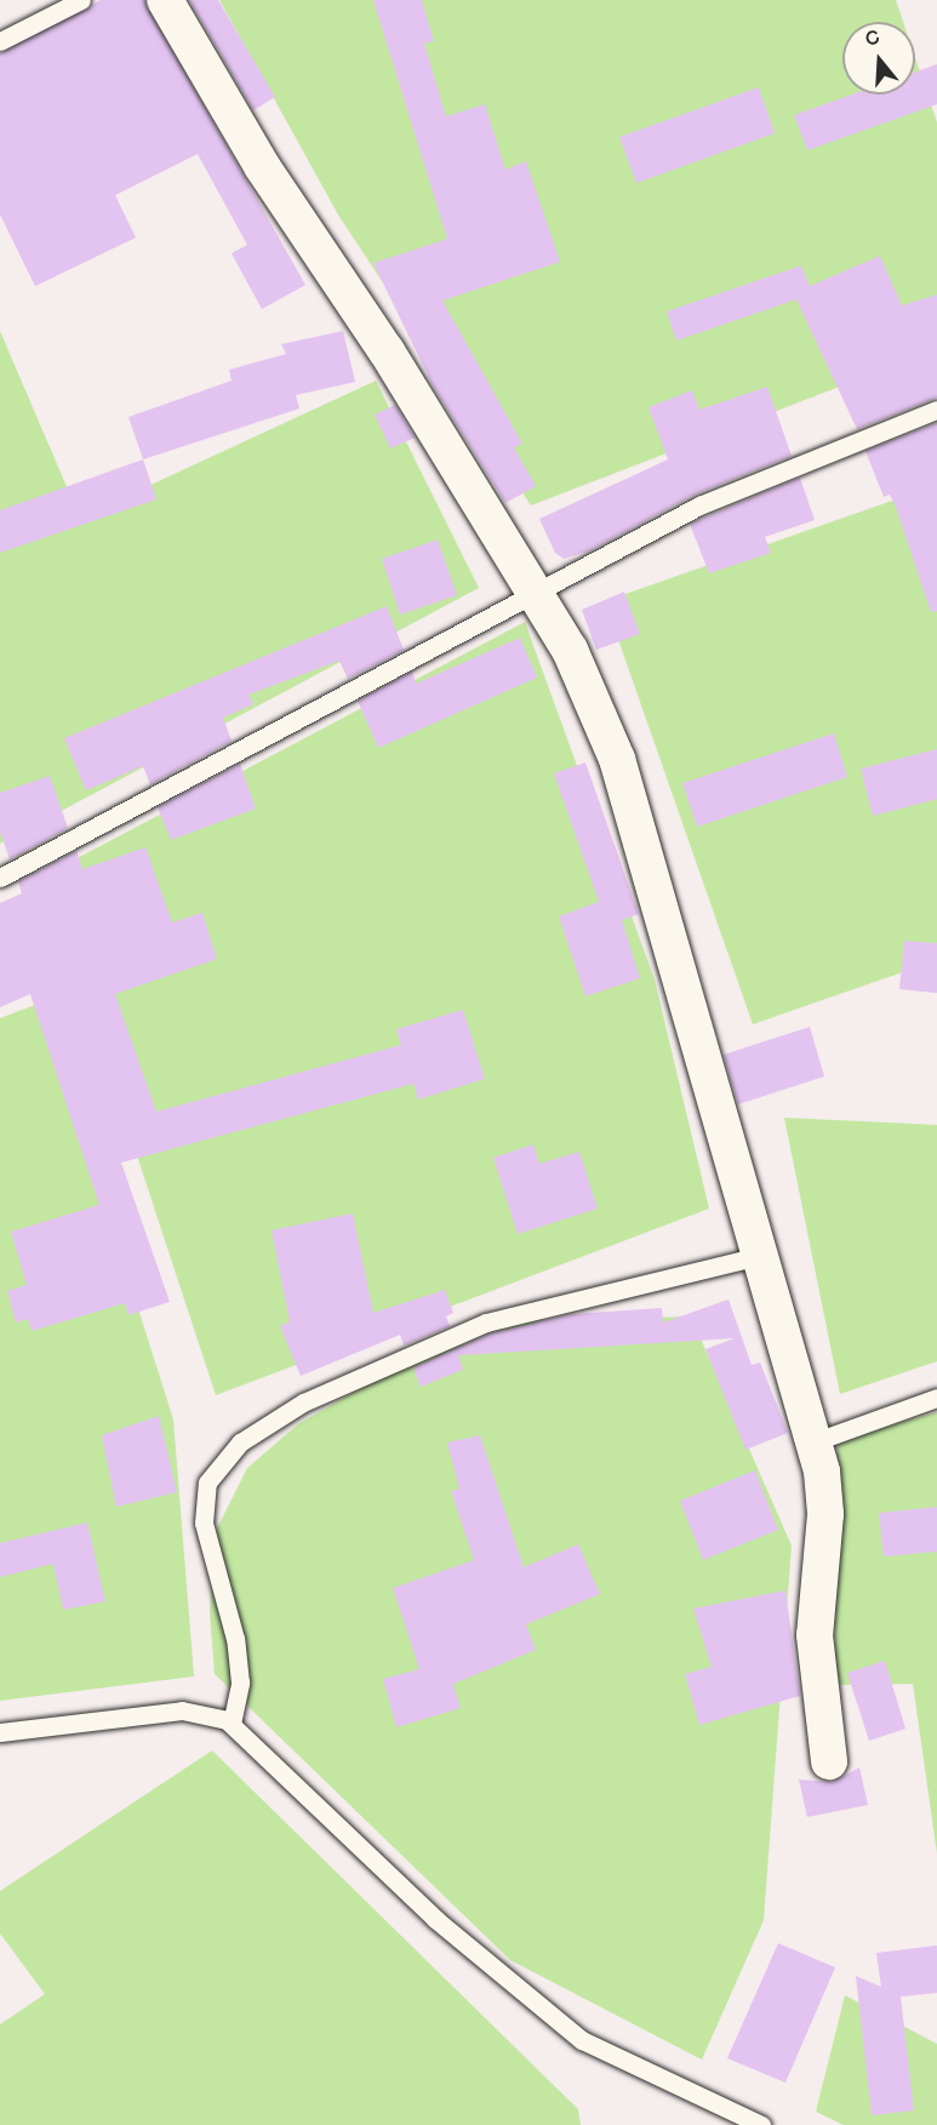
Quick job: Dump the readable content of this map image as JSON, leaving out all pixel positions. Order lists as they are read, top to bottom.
{
  "north": "top"
}
